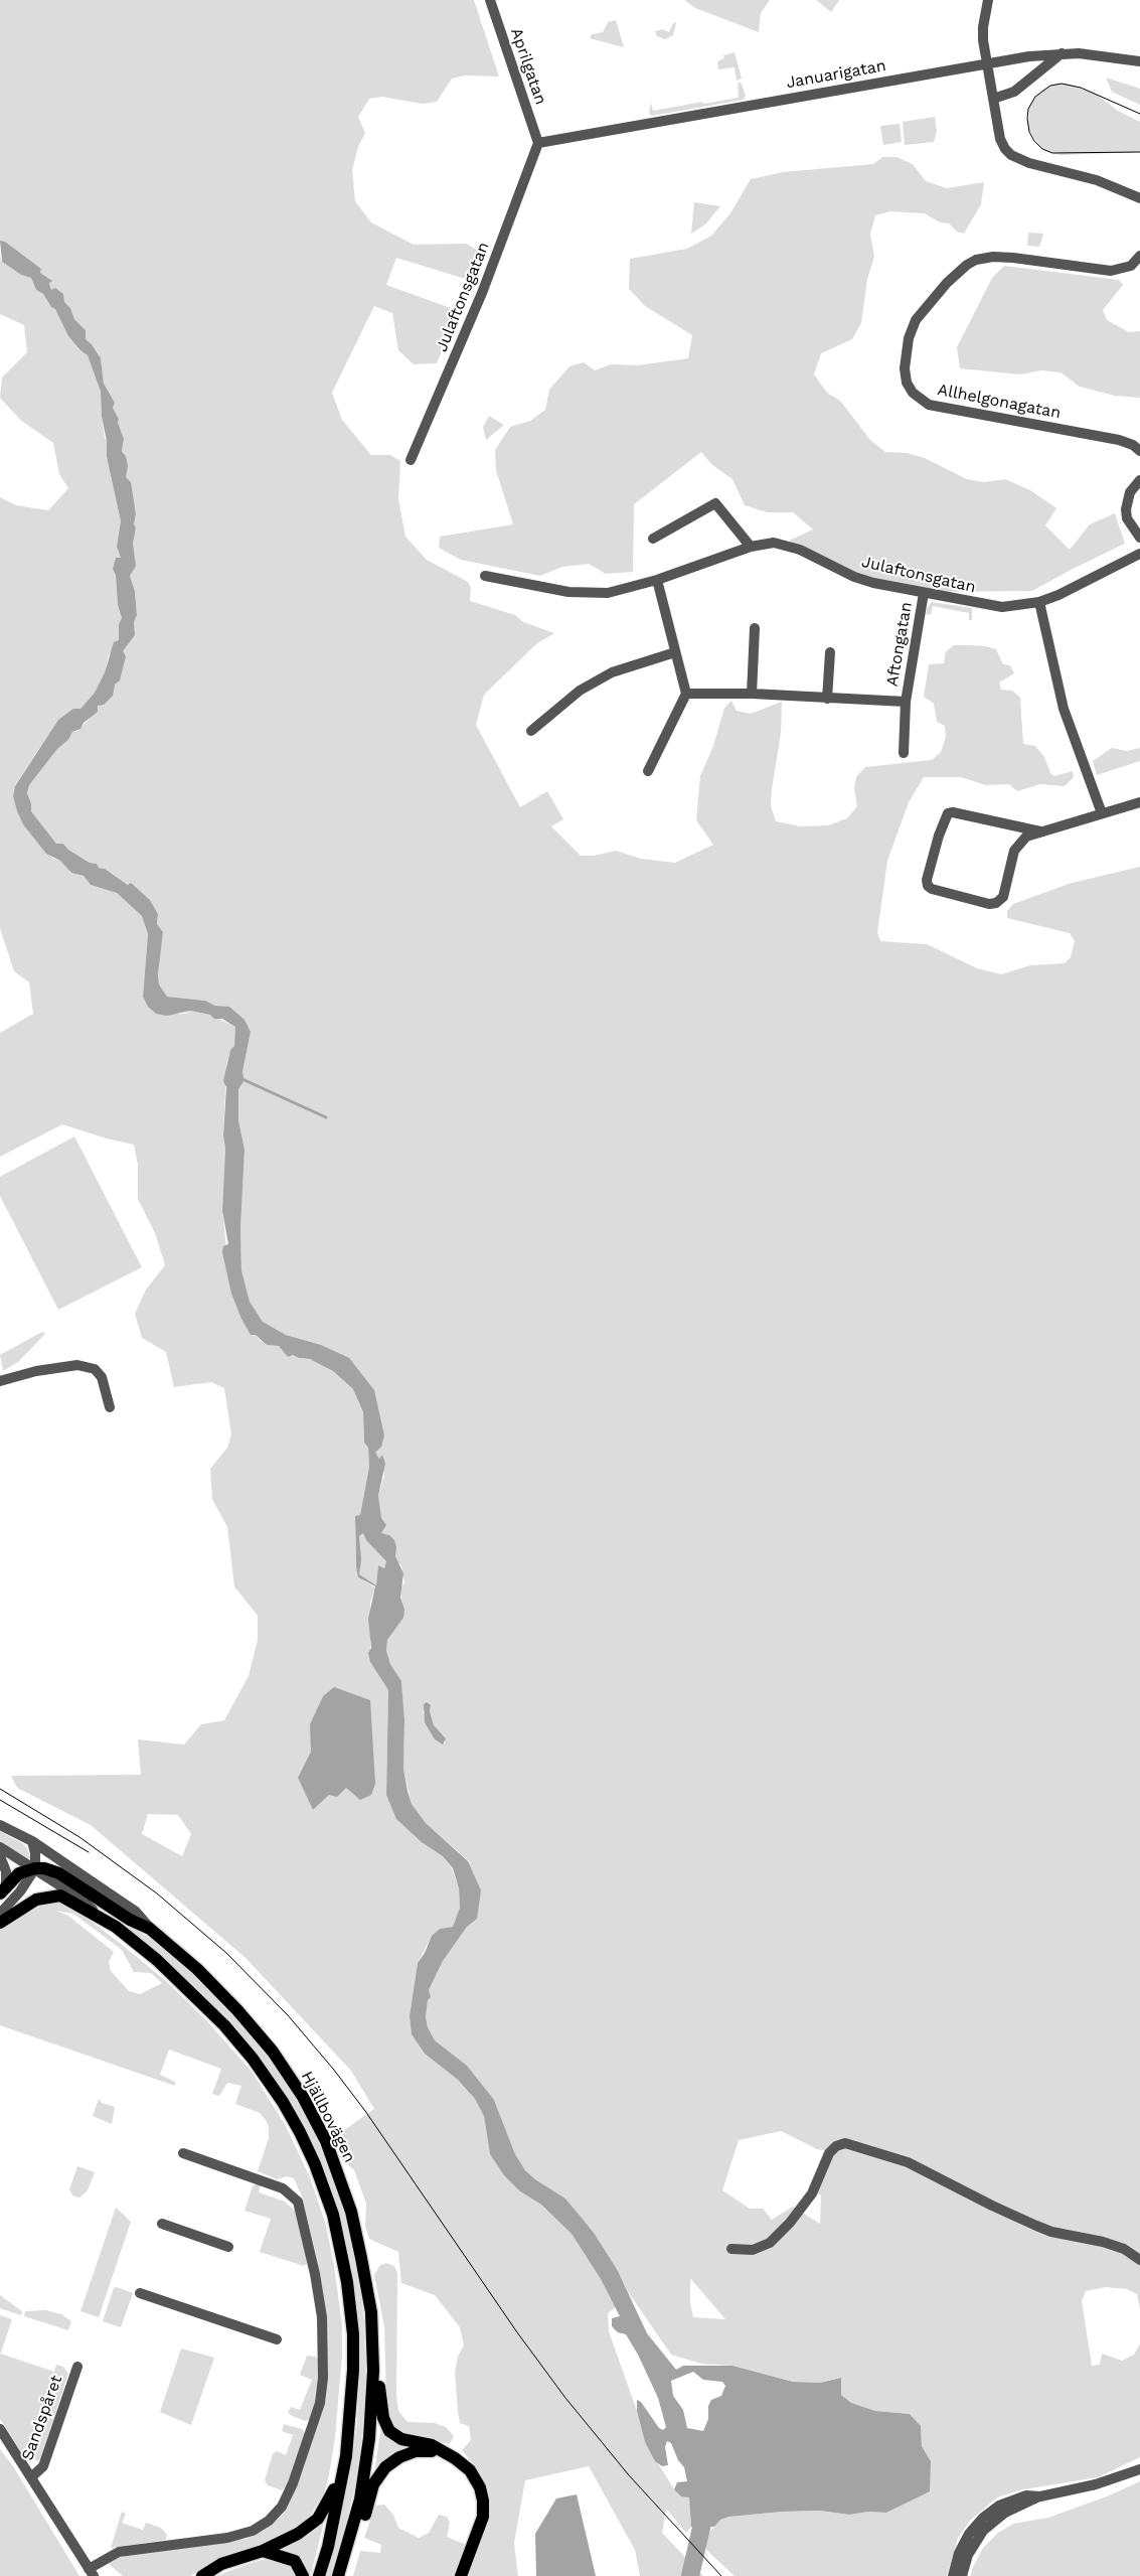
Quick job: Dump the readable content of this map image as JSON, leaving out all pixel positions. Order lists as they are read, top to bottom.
{
  "streets": {
    "main road": ["Hjällbovägen"],
    "street": [
      "Aprilgatan",
      "Januarigatan",
      "Julaftonsgatan",
      "Allhelgonagatan",
      "Aftongatan",
      "Sandspåret"
    ]
  },
  "crossings": [
    ["Aprilgatan", "Januarigatan"],
    ["Aprilgatan", "Julaftonsgatan"],
    ["Januarigatan", "Julaftonsgatan"],
    ["Julaftonsgatan", "Aftongatan"]
  ]
}
